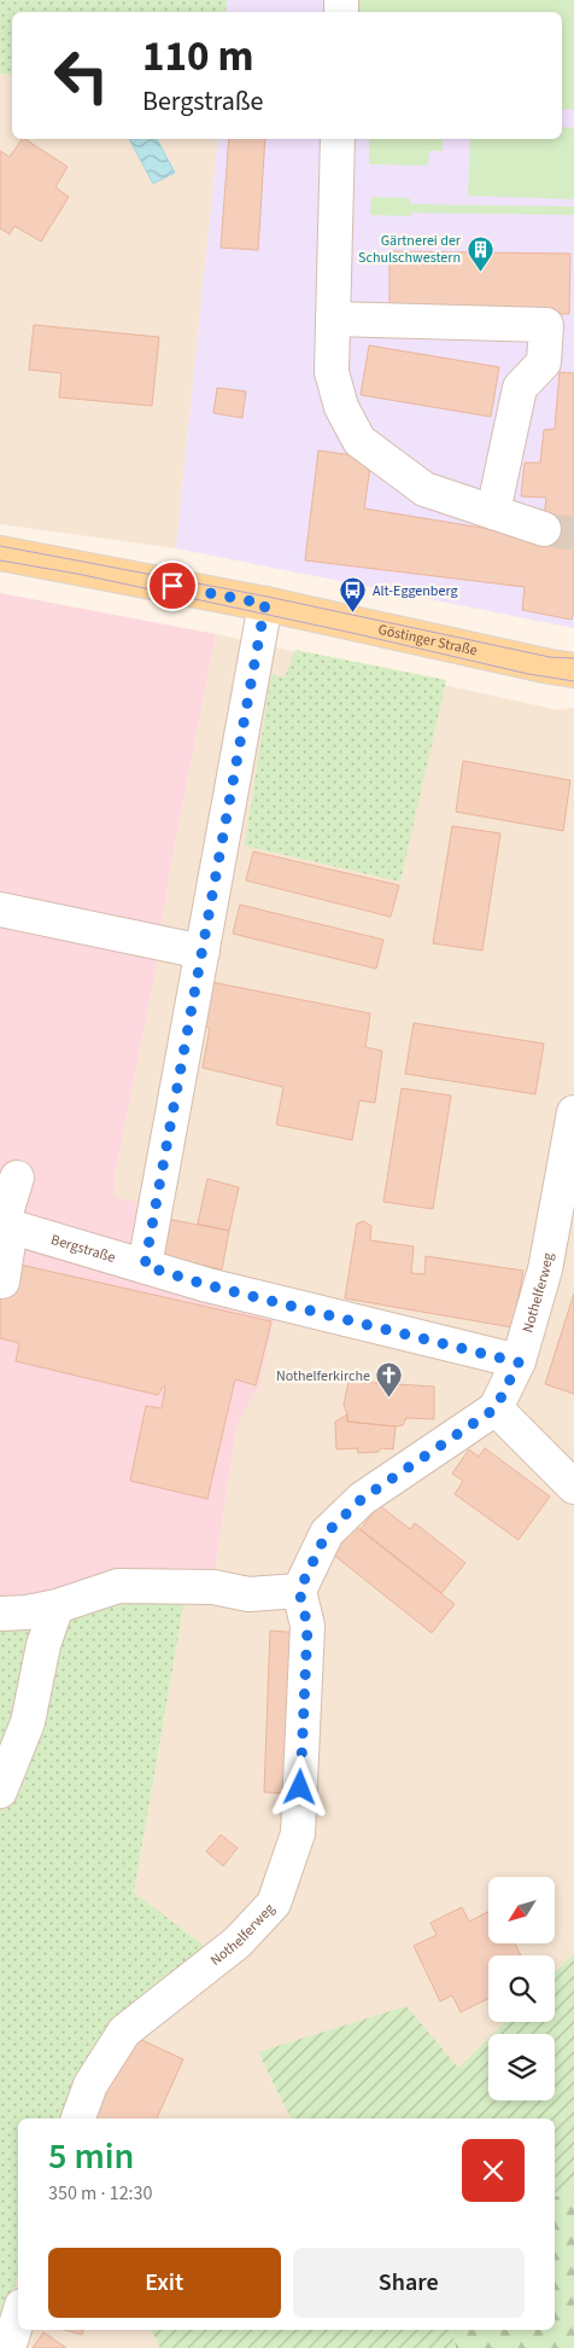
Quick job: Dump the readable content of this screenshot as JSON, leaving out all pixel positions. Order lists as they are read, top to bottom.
{
  "streets": {
    "main road": ["Göstinger Straße"],
    "street": ["Bergstraße", "Nothelferweg"]
  },
  "crossings": [
    ["Bergstraße", "Nothelferweg"]
  ],
  "places": {
    "building": ["Gärtnerei der Schulschwestern"],
    "bus stop": ["Alt-Eggenberg"],
    "church": ["Nothelferkirche"]
  },
  "north": "bottom left",
  "page": {
    "turn": ["110 m", "Bergstraße"],
    "heading": ["5 min", "350 m · 12:30"],
    "buttons": ["Exit", "Share"]
  }
}
